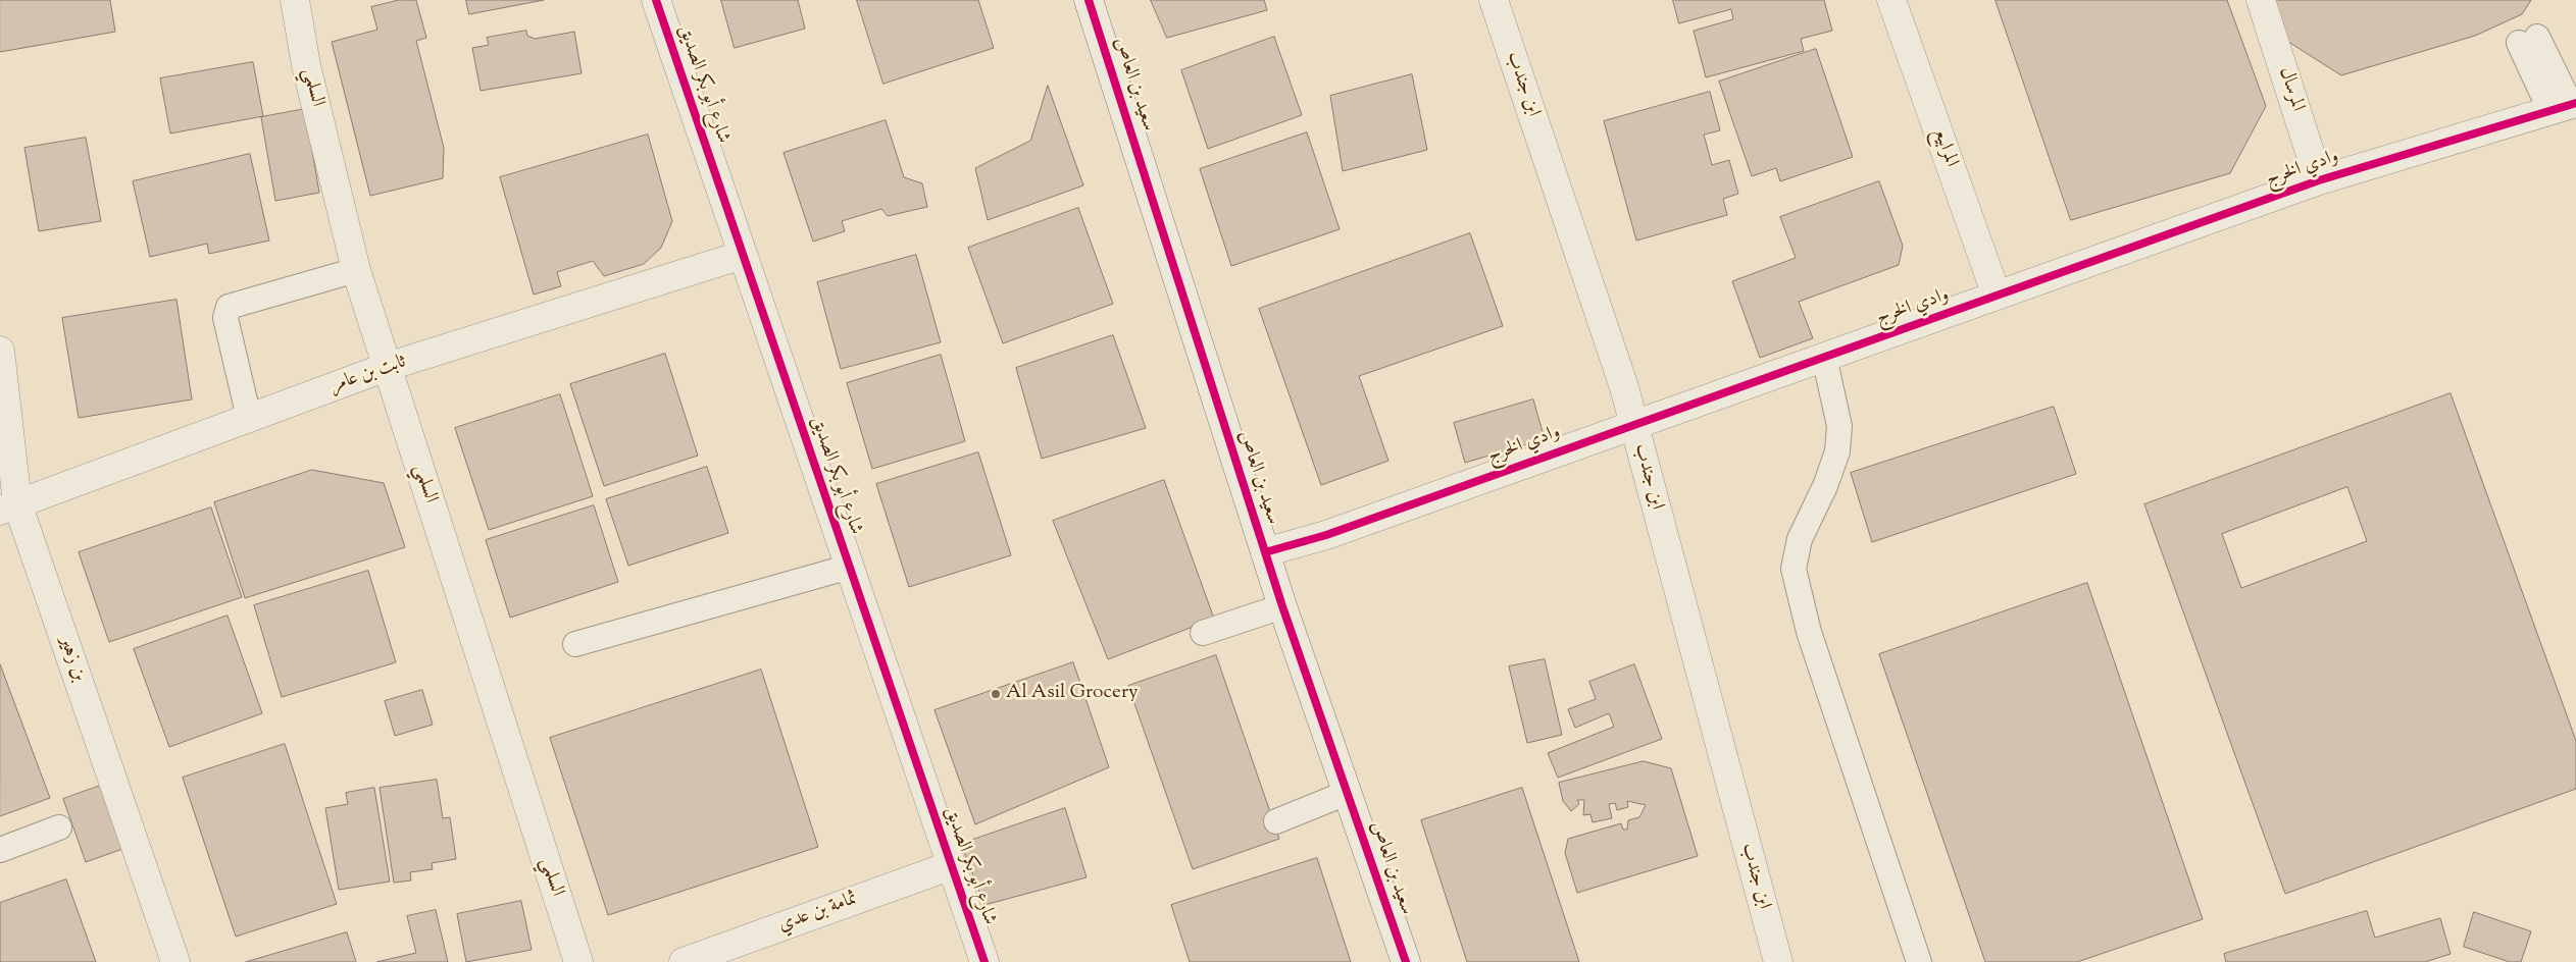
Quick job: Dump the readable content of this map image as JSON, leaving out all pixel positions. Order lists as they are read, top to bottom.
{
  "streets": {
    "street": [
      "شارع أبو بكر الصديق",
      "سعيد بن العاص",
      "ابن جندب",
      "السلمي",
      "المرسال",
      "المرابيع",
      "وادي الخرج",
      "ثابت بن عامر",
      "بن زهير",
      "ثمامة بن عدي"
    ]
  },
  "crossings": [
    ["شارع أبو بكر الصديق", "ثابت بن عامر"],
    ["شارع أبو بكر الصديق", "ثمامة بن عدي"],
    ["سعيد بن العاص", "وادي الخرج"],
    ["ابن جندب", "وادي الخرج"],
    ["السلمي", "ثابت بن عامر"],
    ["المرسال", "وادي الخرج"],
    ["المرابيع", "وادي الخرج"],
    ["ثابت بن عامر", "بن زهير"]
  ],
  "places": ["Al Asil Grocery"]
}
